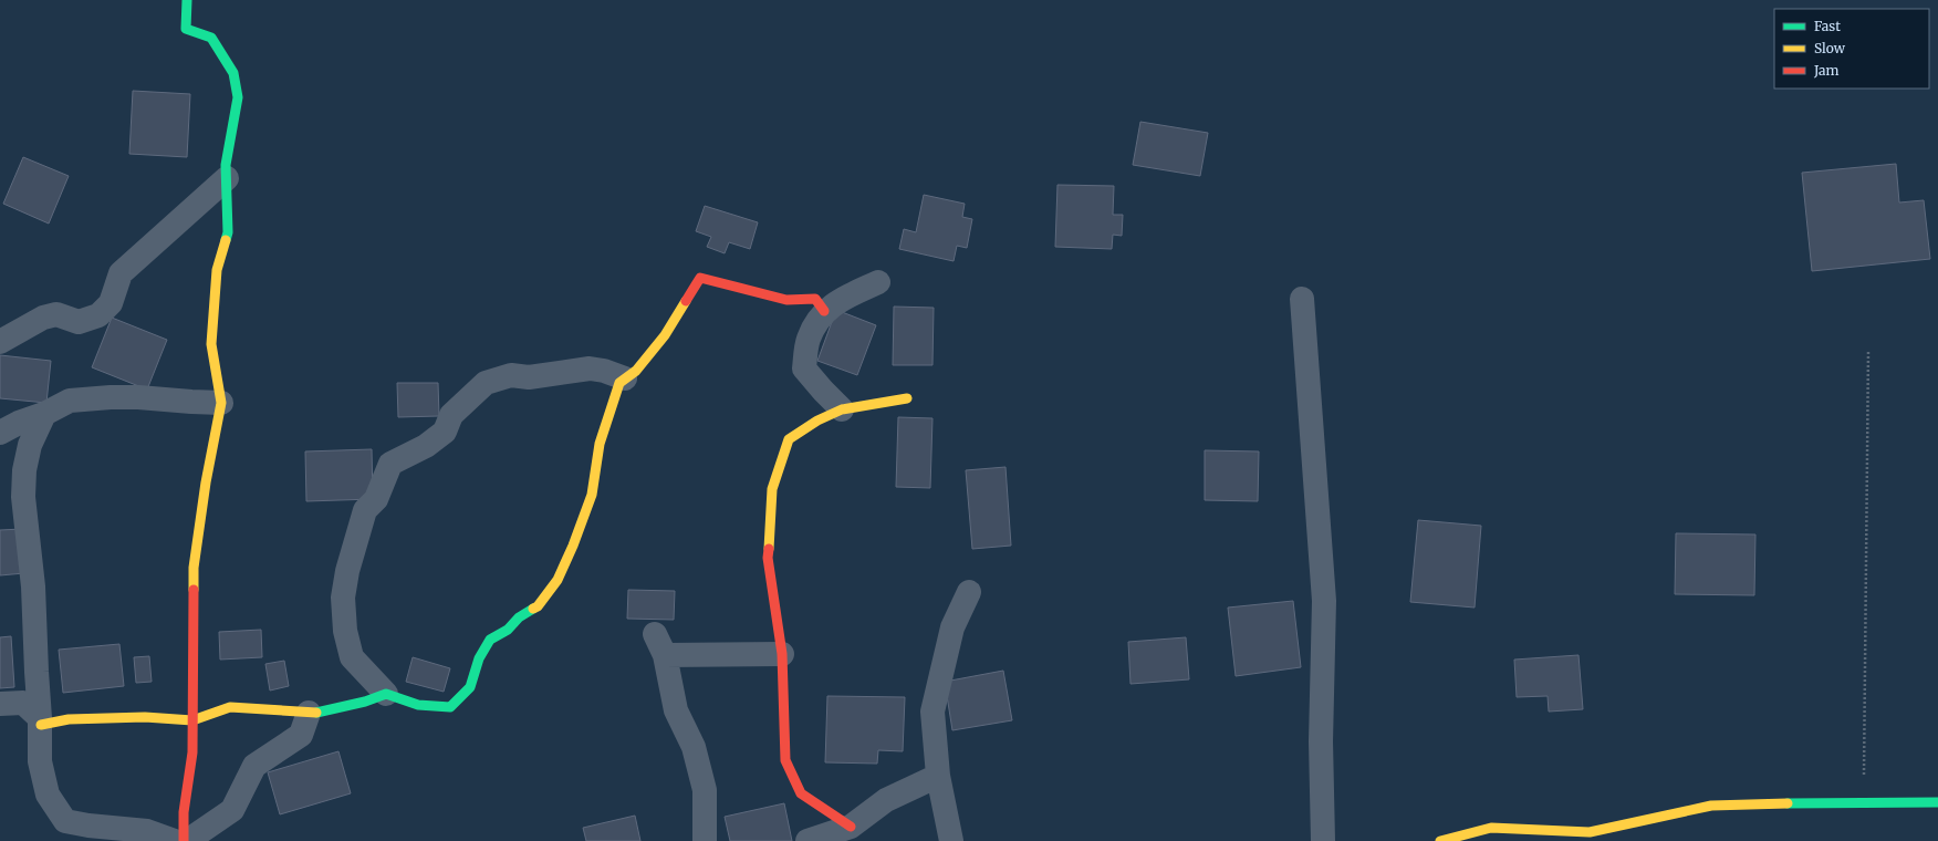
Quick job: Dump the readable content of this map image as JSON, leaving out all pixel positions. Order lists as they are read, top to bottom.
{
  "legend": ["Fast", "Slow", "Jam"]
}
